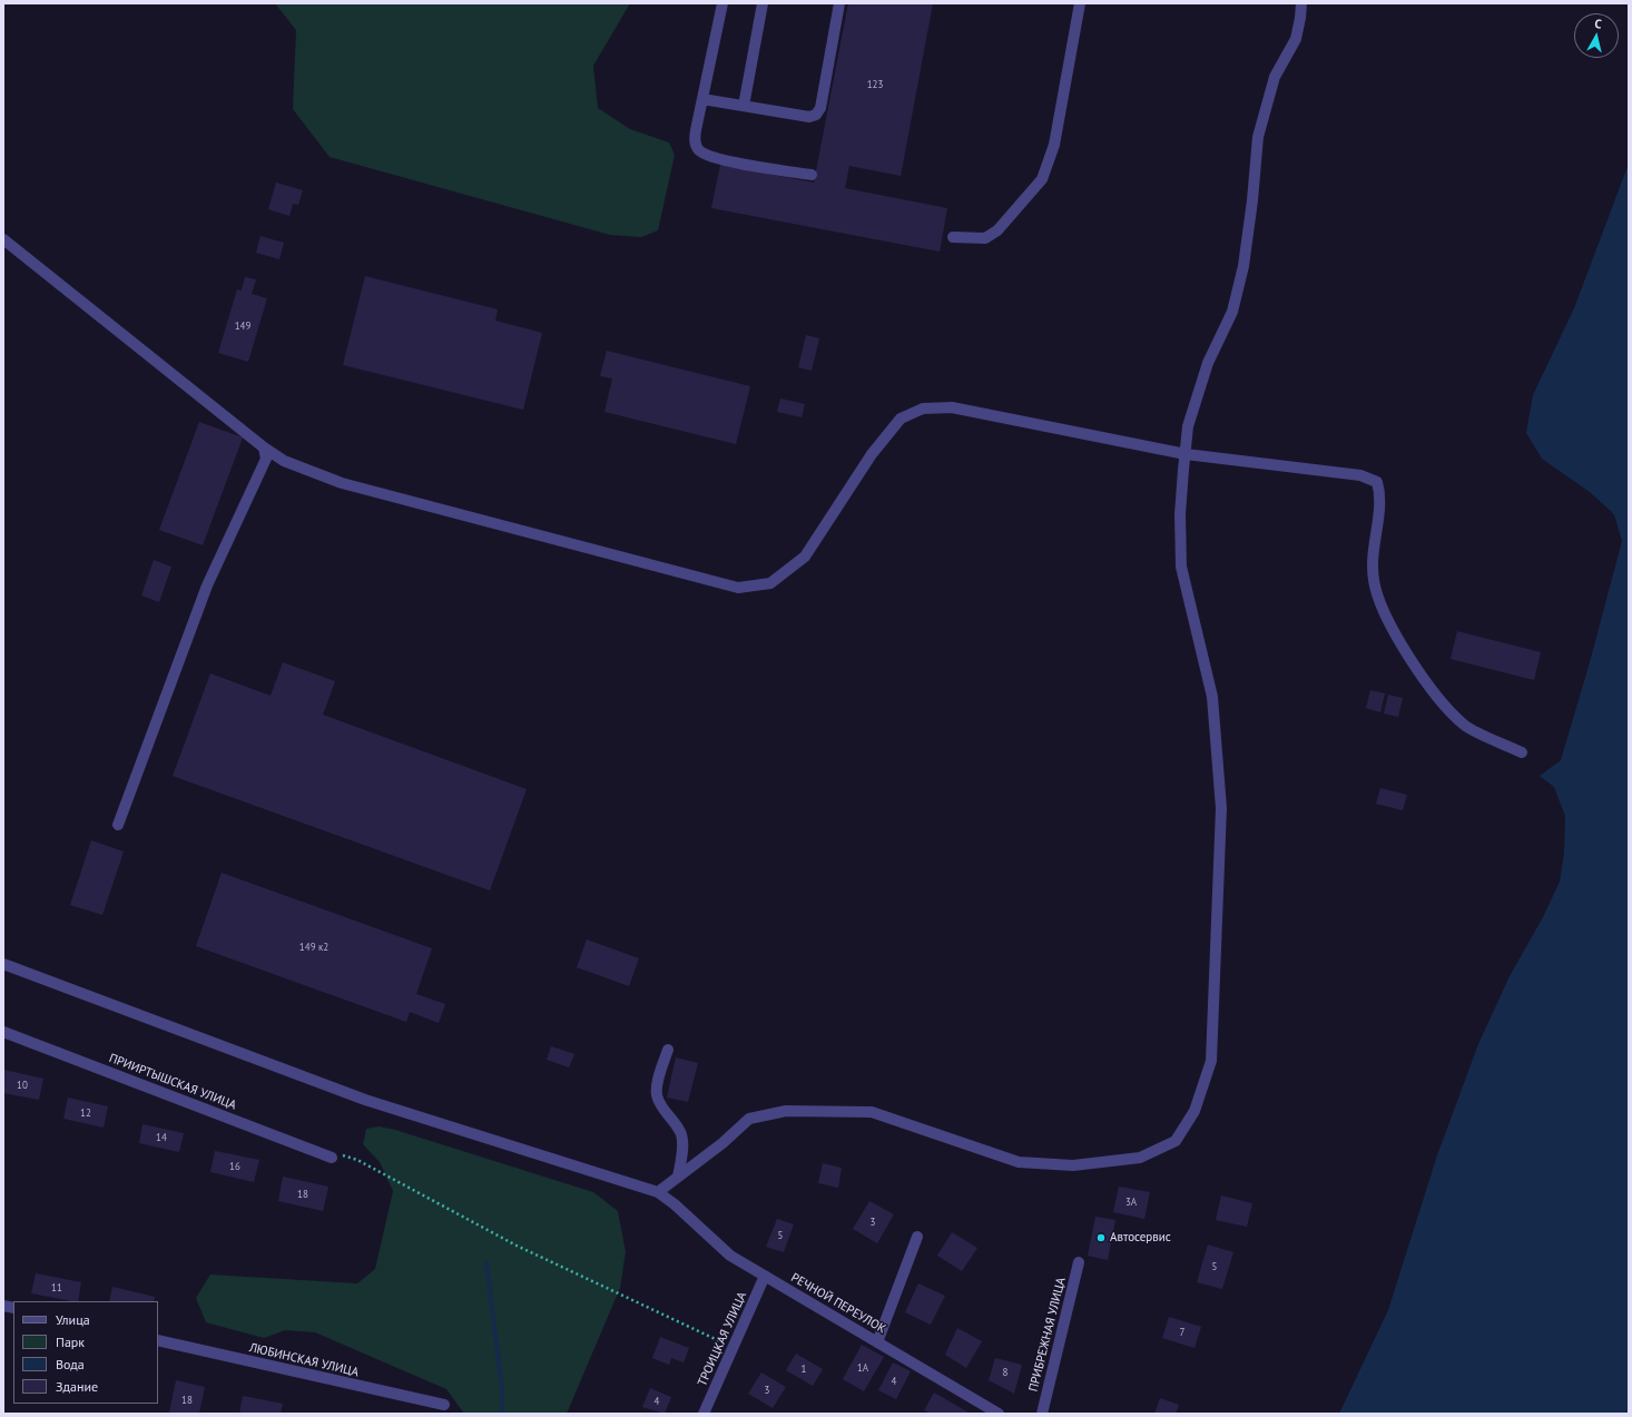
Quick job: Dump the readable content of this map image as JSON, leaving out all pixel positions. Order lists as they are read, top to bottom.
{
  "streets": {
    "street": [
      "ПРИИРТЫШСКАЯ УЛИЦА",
      "РЕЧНОЙ ПЕРЕУЛОК",
      "ПРИБРЕЖНАЯ УЛИЦА",
      "ТРОИЦКАЯ УЛИЦА",
      "ЛЮБИНСКАЯ УЛИЦА"
    ]
  },
  "crossings": [
    ["РЕЧНОЙ ПЕРЕУЛОК", "ТРОИЦКАЯ УЛИЦА"]
  ],
  "places": ["Автосервис"],
  "house_numbers": [
    "123",
    "149",
    "149 к2",
    "10",
    "12",
    "14",
    "16",
    "18",
    "3А",
    "3",
    "5",
    "5",
    "11",
    "7",
    "1А",
    "1",
    "8",
    "4",
    "3",
    "18",
    "4"
  ],
  "legend": [
    "Улица",
    "Парк",
    "Вода",
    "Здание"
  ],
  "north": "top"
}
